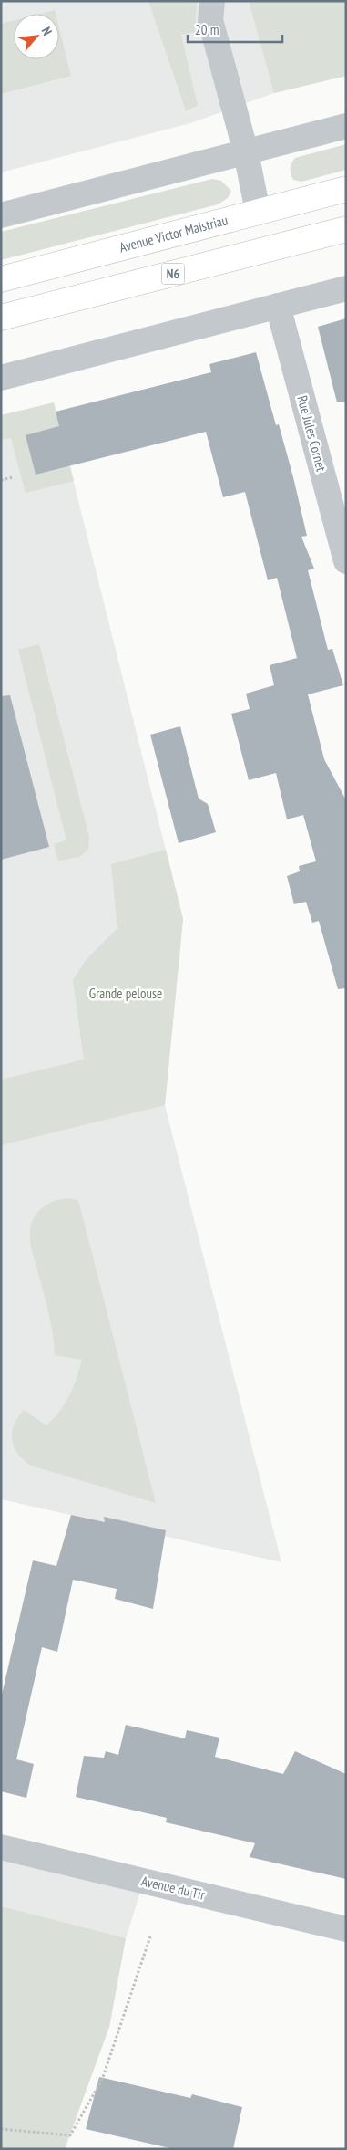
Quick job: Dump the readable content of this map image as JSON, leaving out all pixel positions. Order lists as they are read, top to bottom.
{
  "streets": {
    "main road": ["Avenue Victor Maistriau", "N6"],
    "street": ["Rue Jules Cornet", "Avenue du Tir"]
  },
  "parks": ["Grande pelouse"],
  "scale_bar": "20 m",
  "north": "top right"
}
